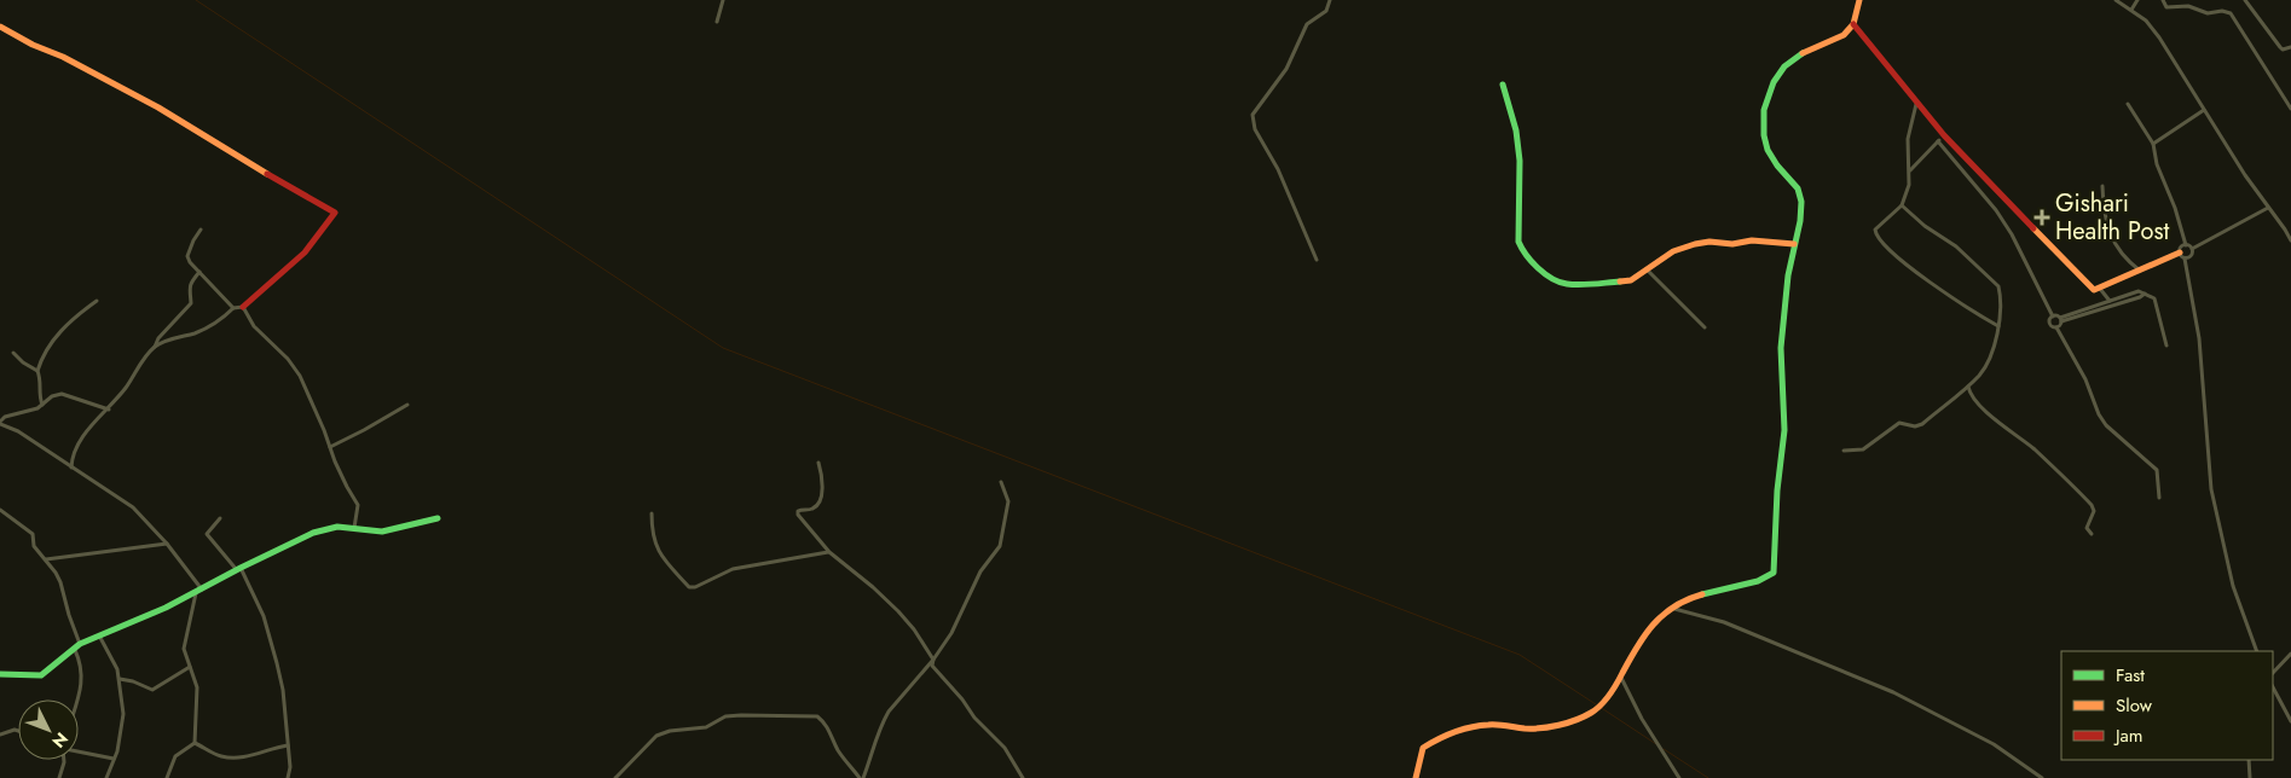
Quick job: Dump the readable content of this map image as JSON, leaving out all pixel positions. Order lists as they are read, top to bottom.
{
  "places": {
    "health": ["Gishari Health Post"]
  },
  "legend": ["Fast", "Slow", "Jam"],
  "north": "bottom right"
}
